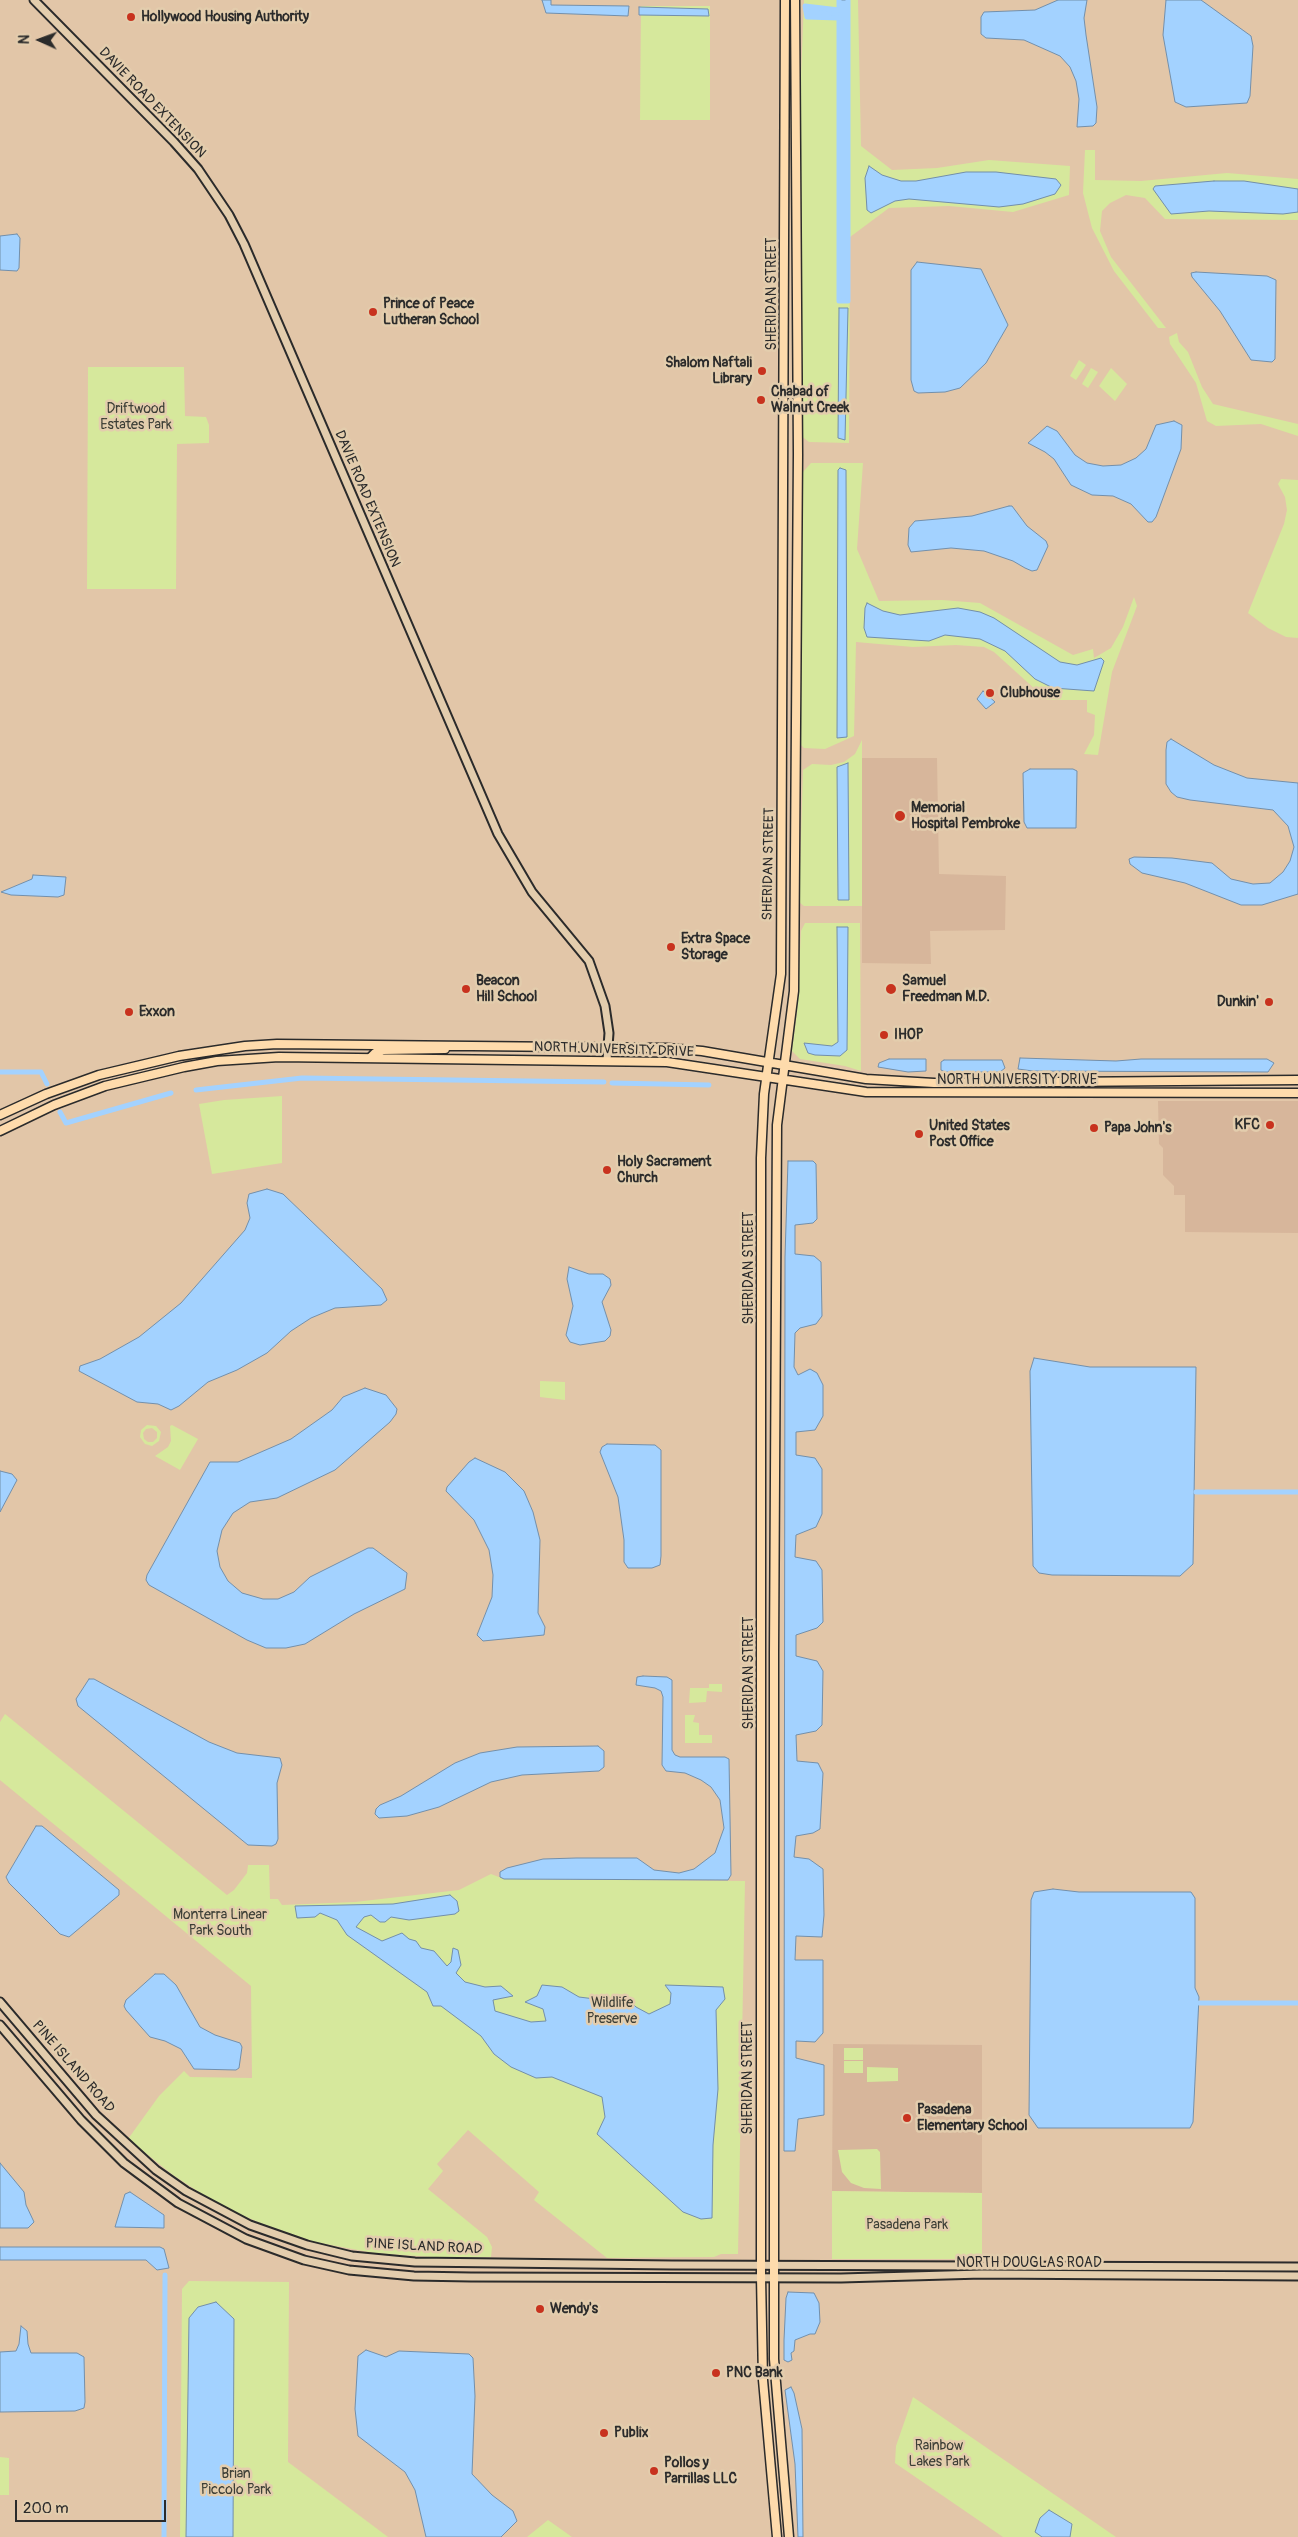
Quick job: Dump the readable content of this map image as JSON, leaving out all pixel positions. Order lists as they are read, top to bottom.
{
  "streets": {
    "main road": [
      "DAVIE ROAD EXTENSION",
      "SHERIDAN STREET",
      "NORTH UNIVERSITY DRIVE",
      "PINE ISLAND ROAD",
      "NORTH DOUGLAS ROAD"
    ]
  },
  "crossings": [
    ["DAVIE ROAD EXTENSION", "NORTH UNIVERSITY DRIVE"],
    ["SHERIDAN STREET", "NORTH UNIVERSITY DRIVE"],
    ["SHERIDAN STREET", "PINE ISLAND ROAD"],
    ["SHERIDAN STREET", "NORTH DOUGLAS ROAD"],
    ["PINE ISLAND ROAD", "NORTH DOUGLAS ROAD"]
  ],
  "parks": [
    "Driftwood Estates Park",
    "Monterra Linear Park South",
    "Wildlife Preserve",
    "Pasadena Park",
    "Rainbow Lakes Park",
    "Brian Piccolo Park"
  ],
  "places": [
    "Hollywood Housing Authority",
    "Prince of Peace Lutheran School",
    "Shalom Naftali Library",
    "Chabad of Walnut Creek",
    "Clubhouse",
    "Memorial Hospital Pembroke",
    "Extra Space Storage",
    "Beacon Hill School",
    "Samuel Freedman M.D.",
    "Dunkin'",
    "Exxon",
    "IHOP",
    "KFC",
    "Papa John's",
    "United States Post Office",
    "Holy Sacrament Church",
    "Pasadena Elementary School",
    "Wendy's",
    "PNC Bank",
    "Publix",
    "Pollos y Parrillas LLC"
  ],
  "scale_bar": "200 m",
  "north": "left"
}
